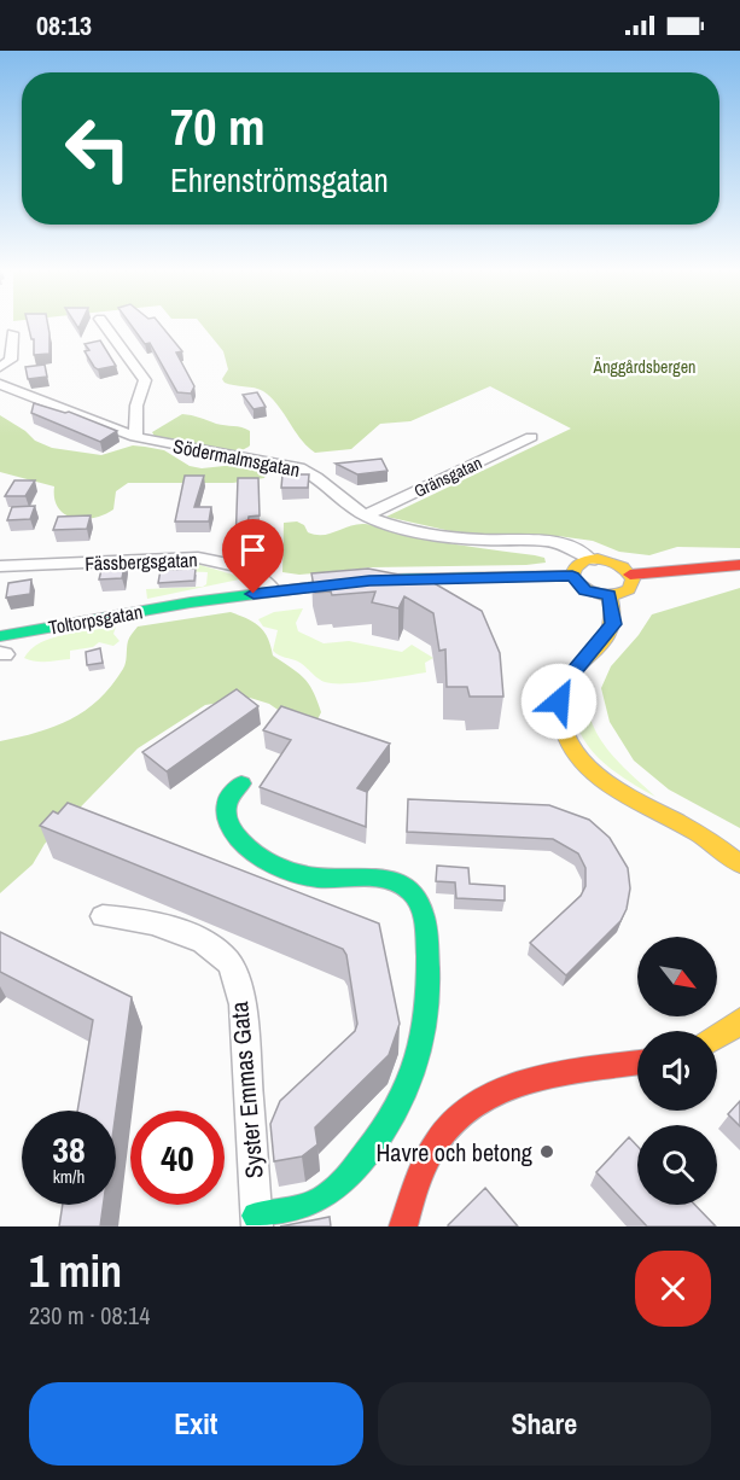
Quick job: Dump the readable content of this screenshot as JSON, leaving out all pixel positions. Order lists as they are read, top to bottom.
{
  "streets": {
    "street": [
      "Södermalmsgatan",
      "Gränsgatan",
      "Fässbergsgatan",
      "Toltorpsgatan",
      "Syster Emmas Gata"
    ]
  },
  "crossings": [
    ["Södermalmsgatan", "Gränsgatan"],
    ["Fässbergsgatan", "Toltorpsgatan"]
  ],
  "parks": ["Änggårdsbergen"],
  "places": ["Havre och betong"],
  "north": "bottom right",
  "page": {
    "status": "08:13",
    "turn": ["70 m", "Ehrenströmsgatan"],
    "speed": "38 km/h",
    "limit": "40",
    "heading": ["1 min", "230 m · 08:14"],
    "buttons": ["Exit", "Share"]
  }
}
